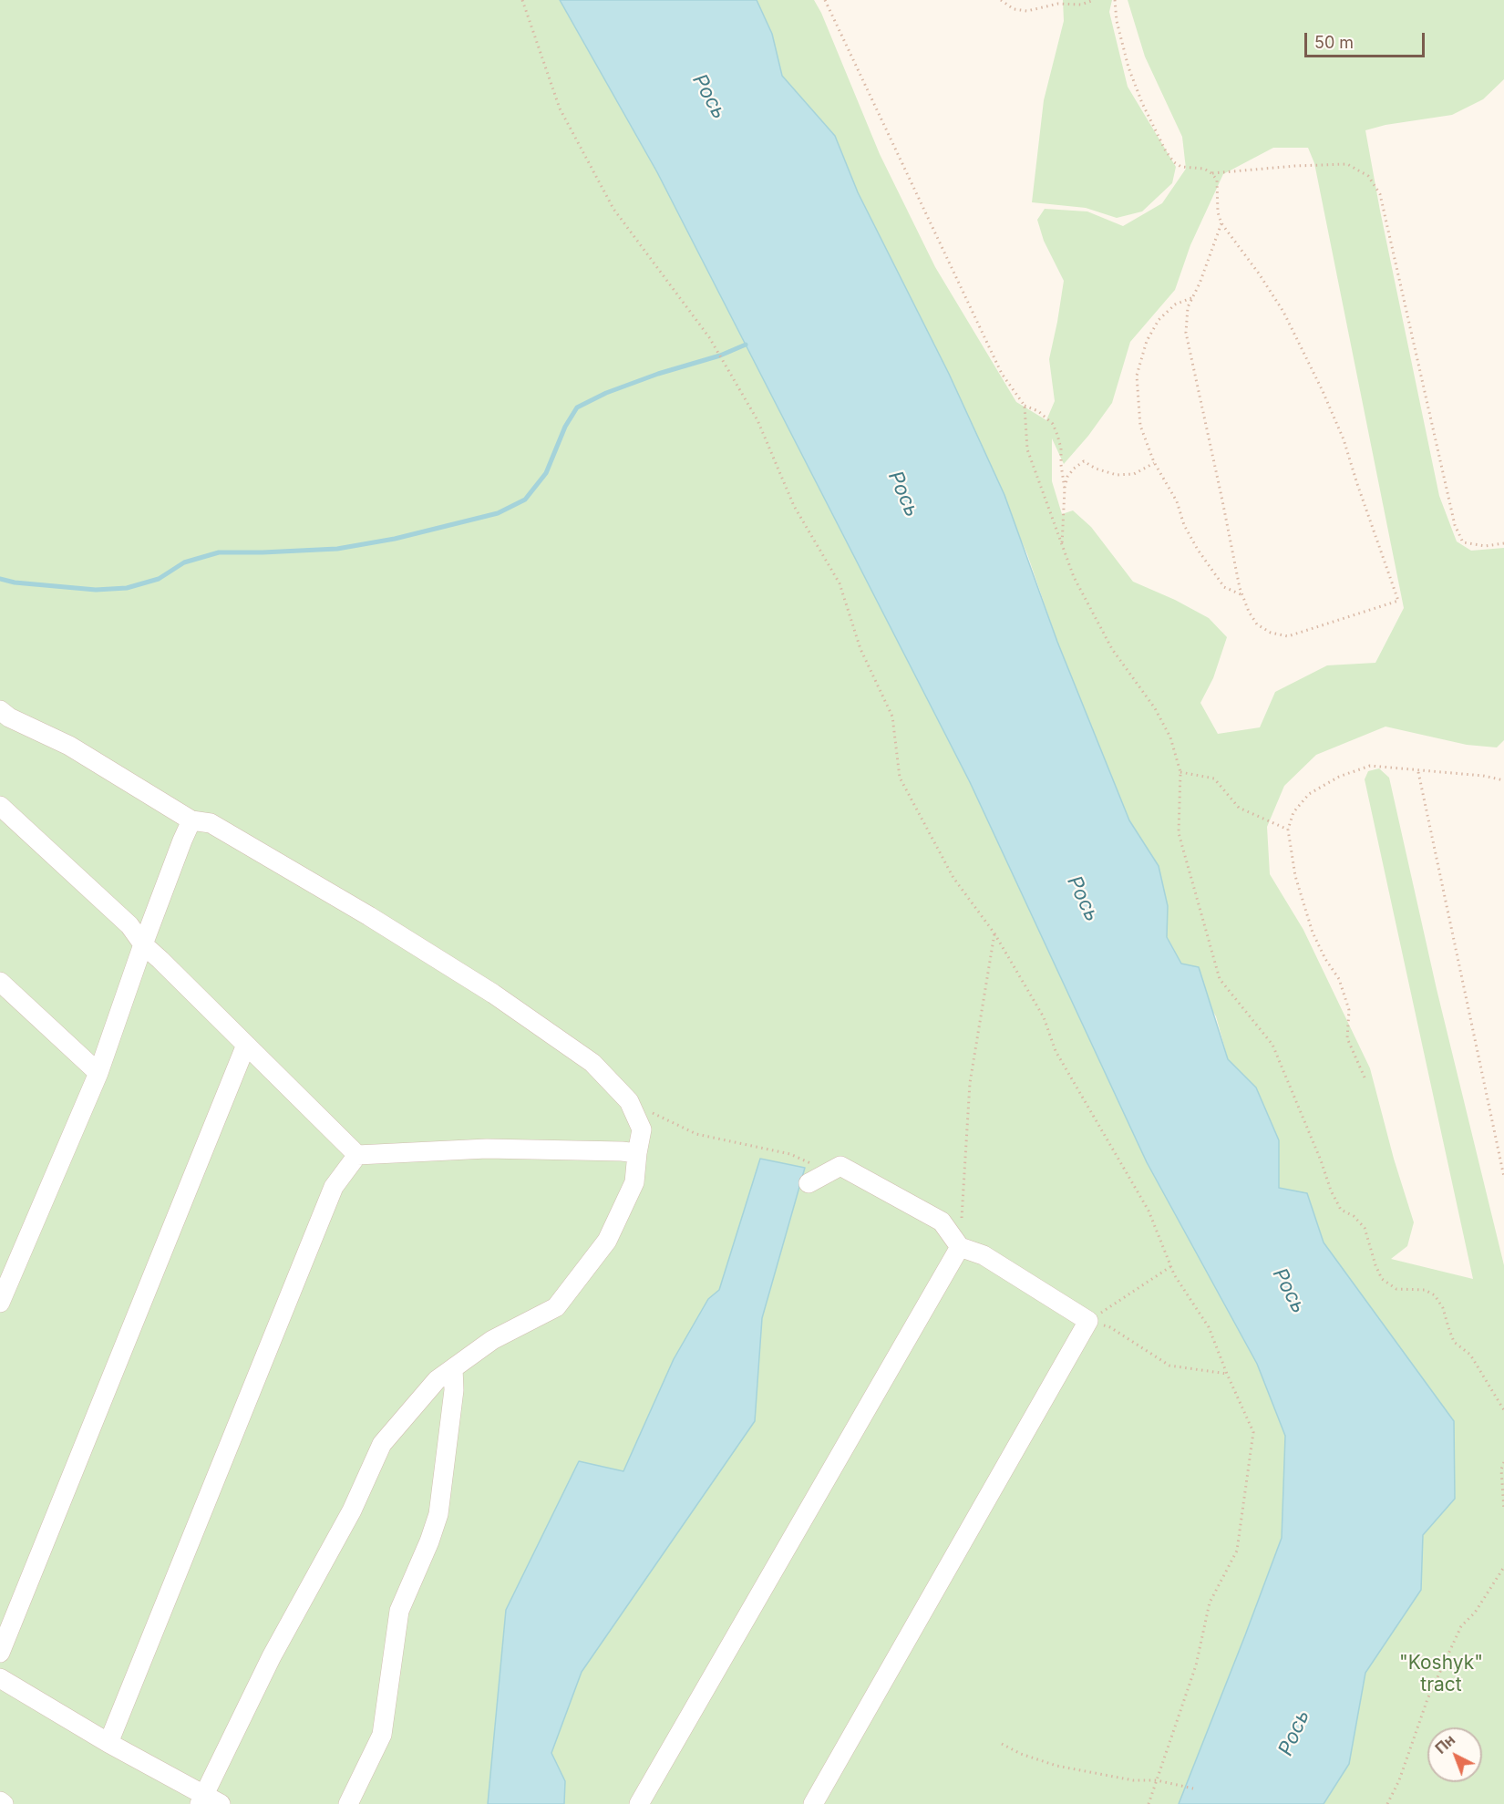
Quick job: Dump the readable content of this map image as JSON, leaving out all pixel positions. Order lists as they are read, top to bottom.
{
  "water": ["Рось"],
  "parks": ["\"Koshyk\" tract"],
  "scale_bar": "50 m",
  "north": "top left"
}
